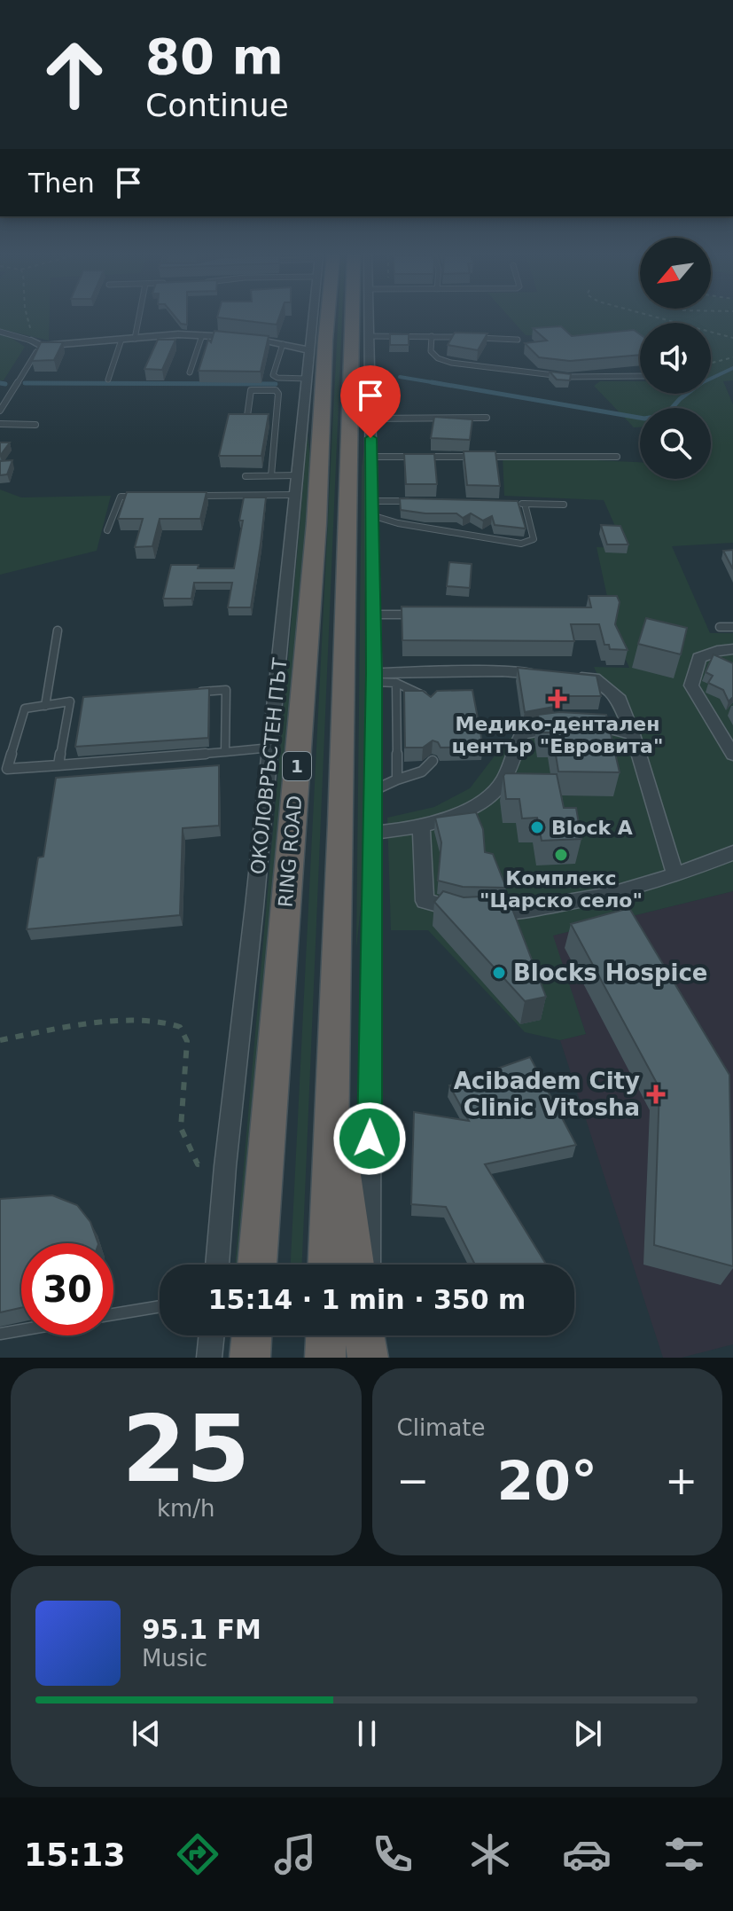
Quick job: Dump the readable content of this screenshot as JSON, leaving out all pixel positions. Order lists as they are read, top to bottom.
{
  "streets": {
    "highway": ["1", "RING ROAD"],
    "street": ["ОКОЛОВРЪСТЕН ПЪТ"]
  },
  "places": {
    "health": ["Медико-дентален център \"Евровита\"", "Acibadem City Clinic Vitosha"],
    "other": ["Block A", "Комплекс \"Царско село\"", "Blocks Hospice"]
  },
  "north": "bottom left",
  "page": {
    "turn": ["80 m", "Continue"],
    "then": "Then",
    "limit": "30",
    "trip": "15:14 · 1 min · 350 m",
    "tile": [
      ["25", "km/h"],
      "Climate"
    ],
    "heat": ["−", "20°", "+"],
    "song": ["95.1 FM", "Music"],
    "tabs": "15:13"
  }
}
